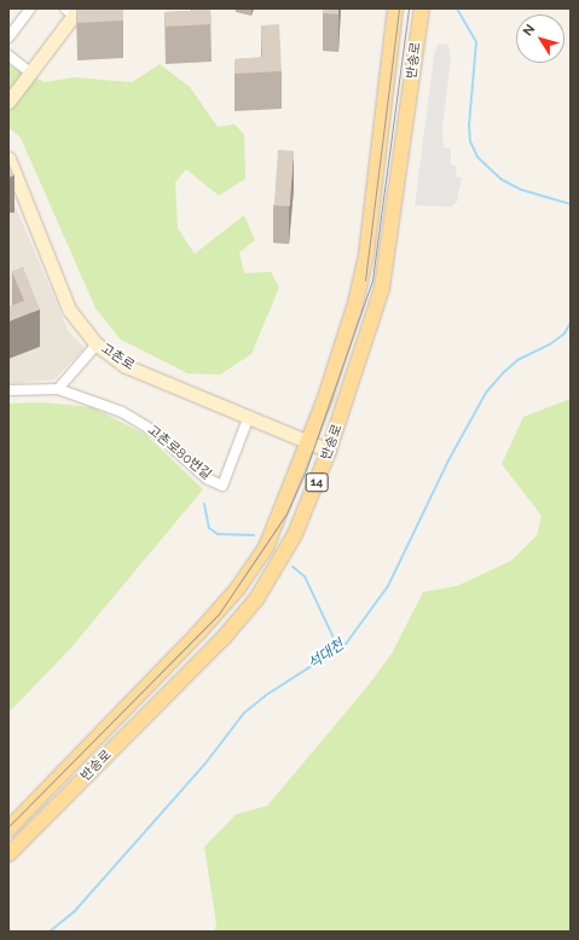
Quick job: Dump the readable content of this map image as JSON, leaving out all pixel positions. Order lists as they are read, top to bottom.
{
  "streets": {
    "main road": ["반송로", "14"],
    "street": ["고촌로", "고촌로80번길"]
  },
  "crossings": [
    ["반송로", "고촌로"],
    ["고촌로", "고촌로80번길"]
  ],
  "water": ["석대천"],
  "north": "top left"
}
